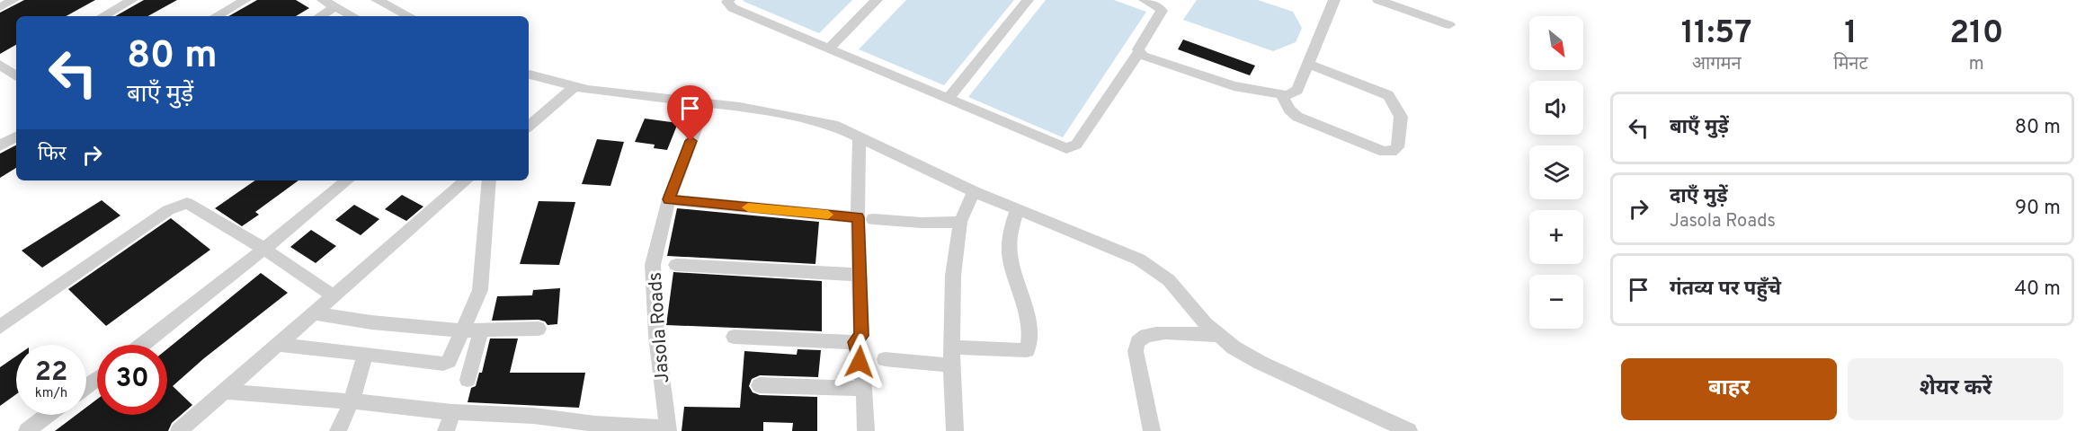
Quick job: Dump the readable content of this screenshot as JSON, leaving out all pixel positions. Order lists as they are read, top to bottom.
{
  "streets": {
    "street": ["Jasola Roads"]
  },
  "north": "bottom right",
  "page": {
    "eta": [
      "11:57",
      "आगमन",
      "1",
      "मिनट",
      "210",
      "m"
    ],
    "map_buttons": ["+", "−"],
    "turn": ["80 m", "बाएँ मुड़ें"],
    "list": [
      {
        "name": "बाएँ मुड़ें",
        "value": "80 m"
      },
      {
        "name": "दाएँ मुड़ें",
        "note": "Jasola Roads",
        "value": "90 m"
      },
      {
        "name": "गंतव्य पर पहुँचे",
        "value": "40 m"
      }
    ],
    "then": "फिर",
    "speed": "22 km/h",
    "limit": "30",
    "buttons": ["बाहर", "शेयर करें"]
  }
}
